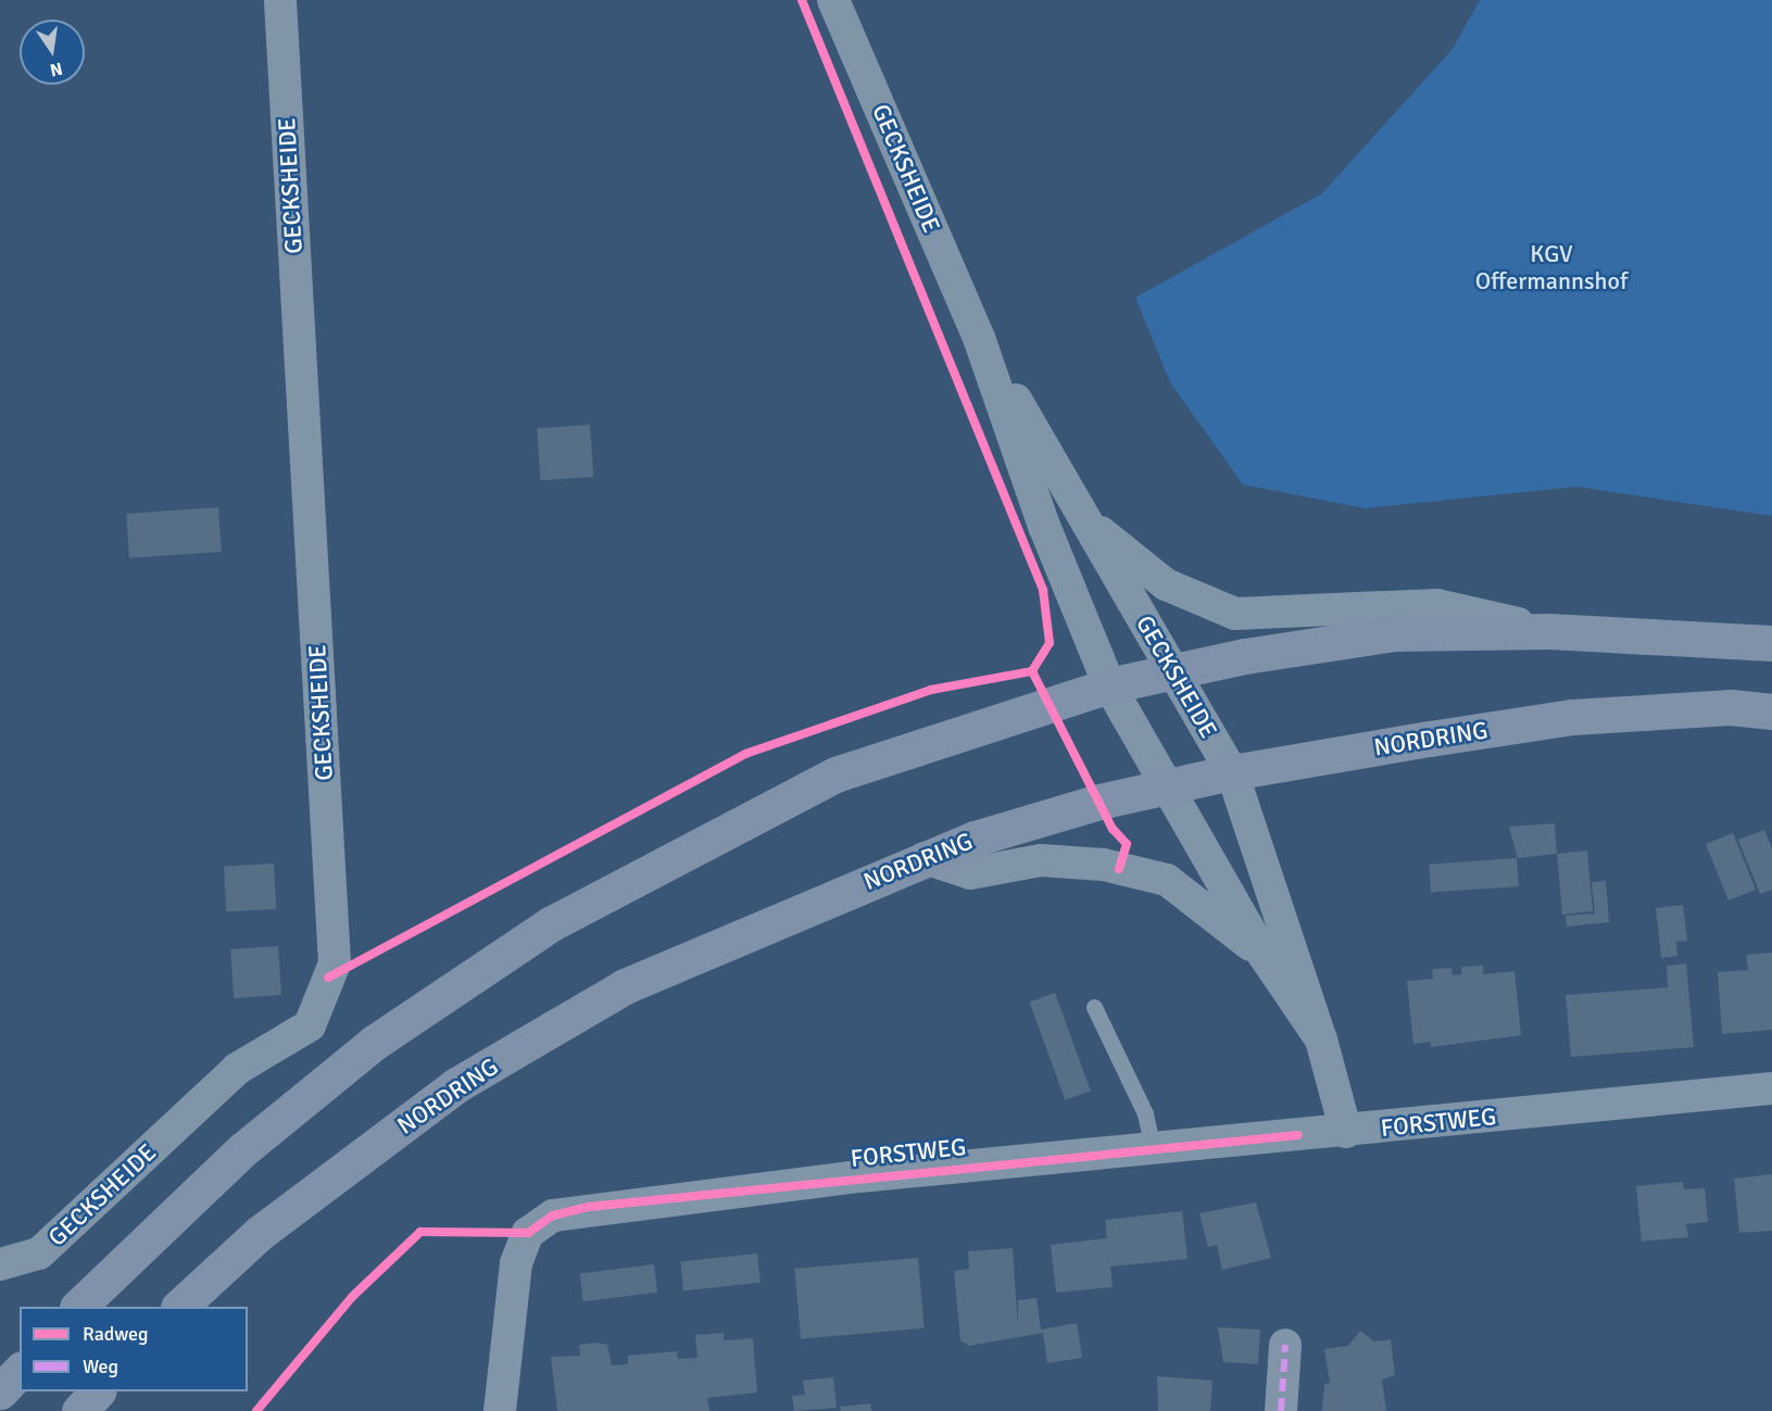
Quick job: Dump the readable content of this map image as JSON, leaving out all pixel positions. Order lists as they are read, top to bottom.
{
  "streets": {
    "main road": ["NORDRING"],
    "street": ["GECKSHEIDE", "FORSTWEG"]
  },
  "crossings": [
    ["GECKSHEIDE", "NORDRING"],
    ["GECKSHEIDE", "FORSTWEG"]
  ],
  "parks": ["KGV Offermannshof"],
  "legend": ["Radweg", "Weg"],
  "north": "bottom"
}
